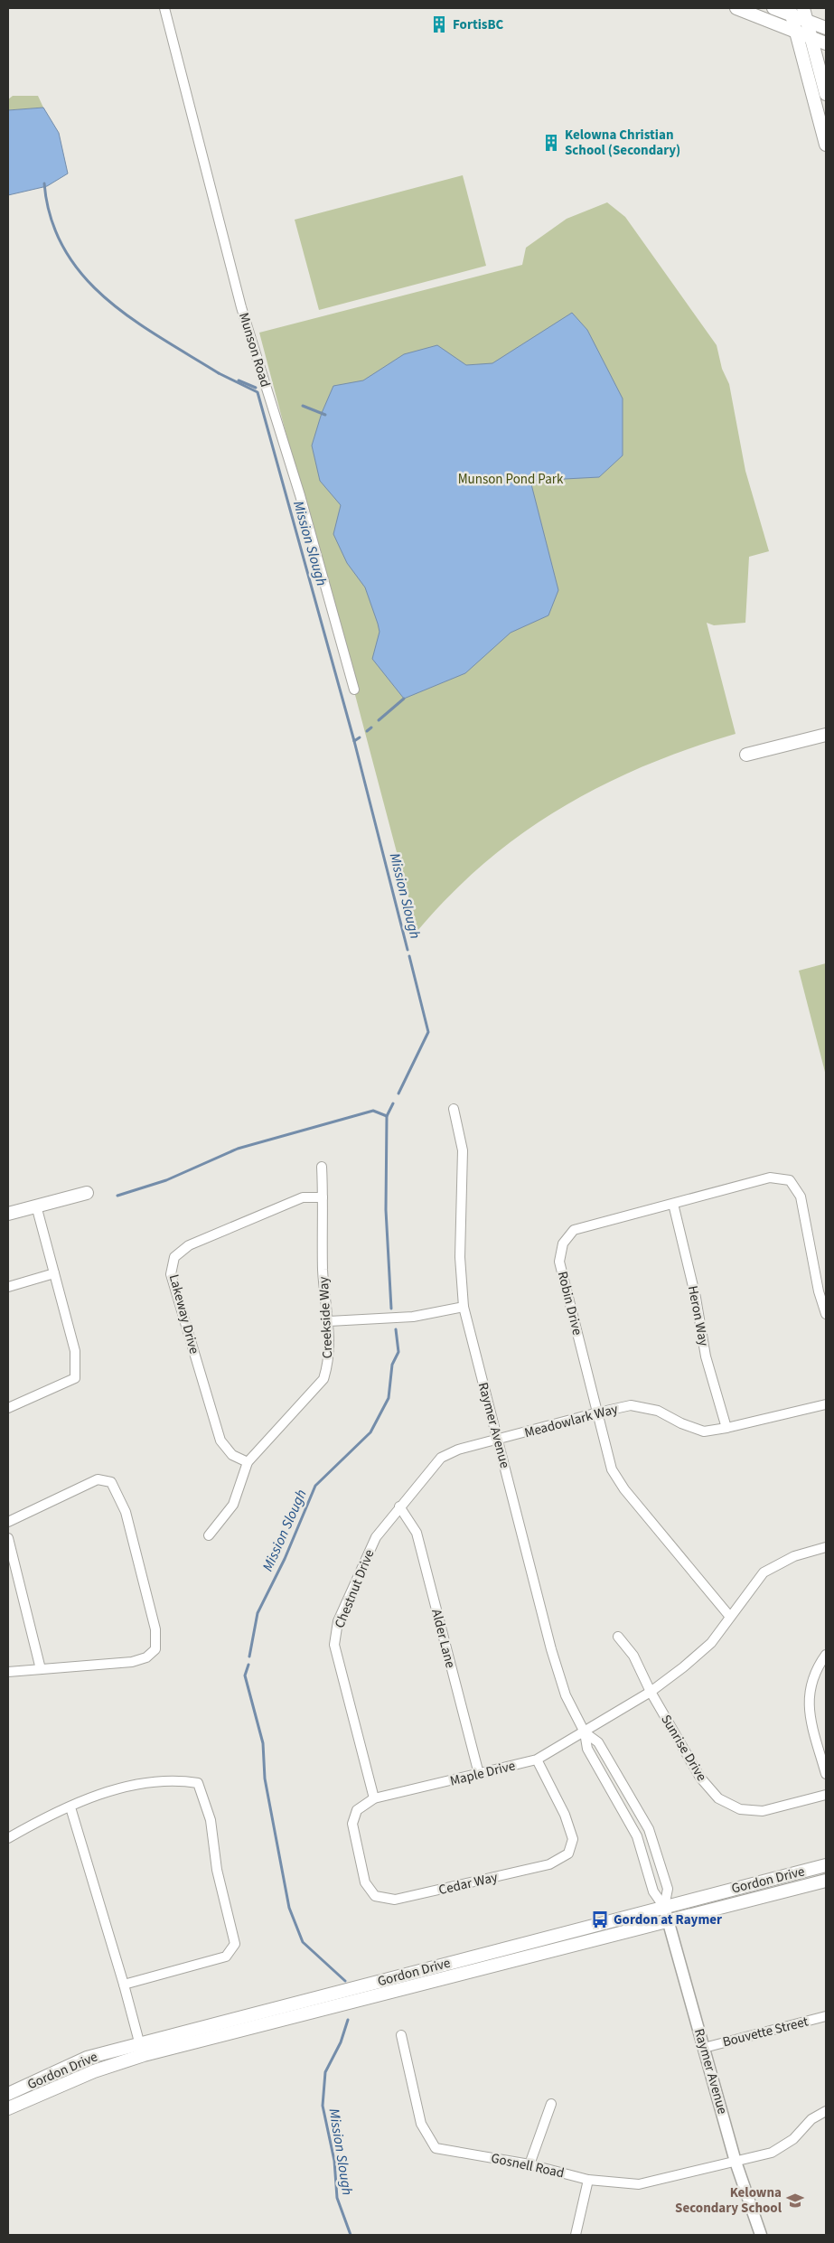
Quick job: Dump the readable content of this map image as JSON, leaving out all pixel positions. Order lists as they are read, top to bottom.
{
  "streets": {
    "main road": ["Gordon Drive"],
    "street": [
      "Munson Road",
      "Robin Drive",
      "Lakeway Drive",
      "Heron Way",
      "Creekside Way",
      "Meadowlark Way",
      "Raymer Avenue",
      "Chestnut Drive",
      "Alder Lane",
      "Sunrise Drive",
      "Maple Drive",
      "Cedar Way",
      "Bouvette Street",
      "Gosnell Road"
    ]
  },
  "crossings": [
    ["Robin Drive", "Heron Way"],
    ["Robin Drive", "Meadowlark Way"],
    ["Lakeway Drive", "Creekside Way"],
    ["Heron Way", "Meadowlark Way"],
    ["Meadowlark Way", "Raymer Avenue"],
    ["Meadowlark Way", "Chestnut Drive"],
    ["Raymer Avenue", "Chestnut Drive"],
    ["Raymer Avenue", "Maple Drive"],
    ["Raymer Avenue", "Gordon Drive"],
    ["Raymer Avenue", "Bouvette Street"],
    ["Raymer Avenue", "Gosnell Road"],
    ["Chestnut Drive", "Alder Lane"],
    ["Chestnut Drive", "Maple Drive"],
    ["Chestnut Drive", "Cedar Way"],
    ["Alder Lane", "Maple Drive"],
    ["Maple Drive", "Cedar Way"]
  ],
  "water": ["Mission Slough"],
  "parks": ["Munson Pond Park"],
  "places": {
    "building": ["FortisBC", "Kelowna Christian School (Secondary)"],
    "bus stop": ["Gordon at Raymer"],
    "school or university": ["Kelowna Secondary School"]
  }
}
